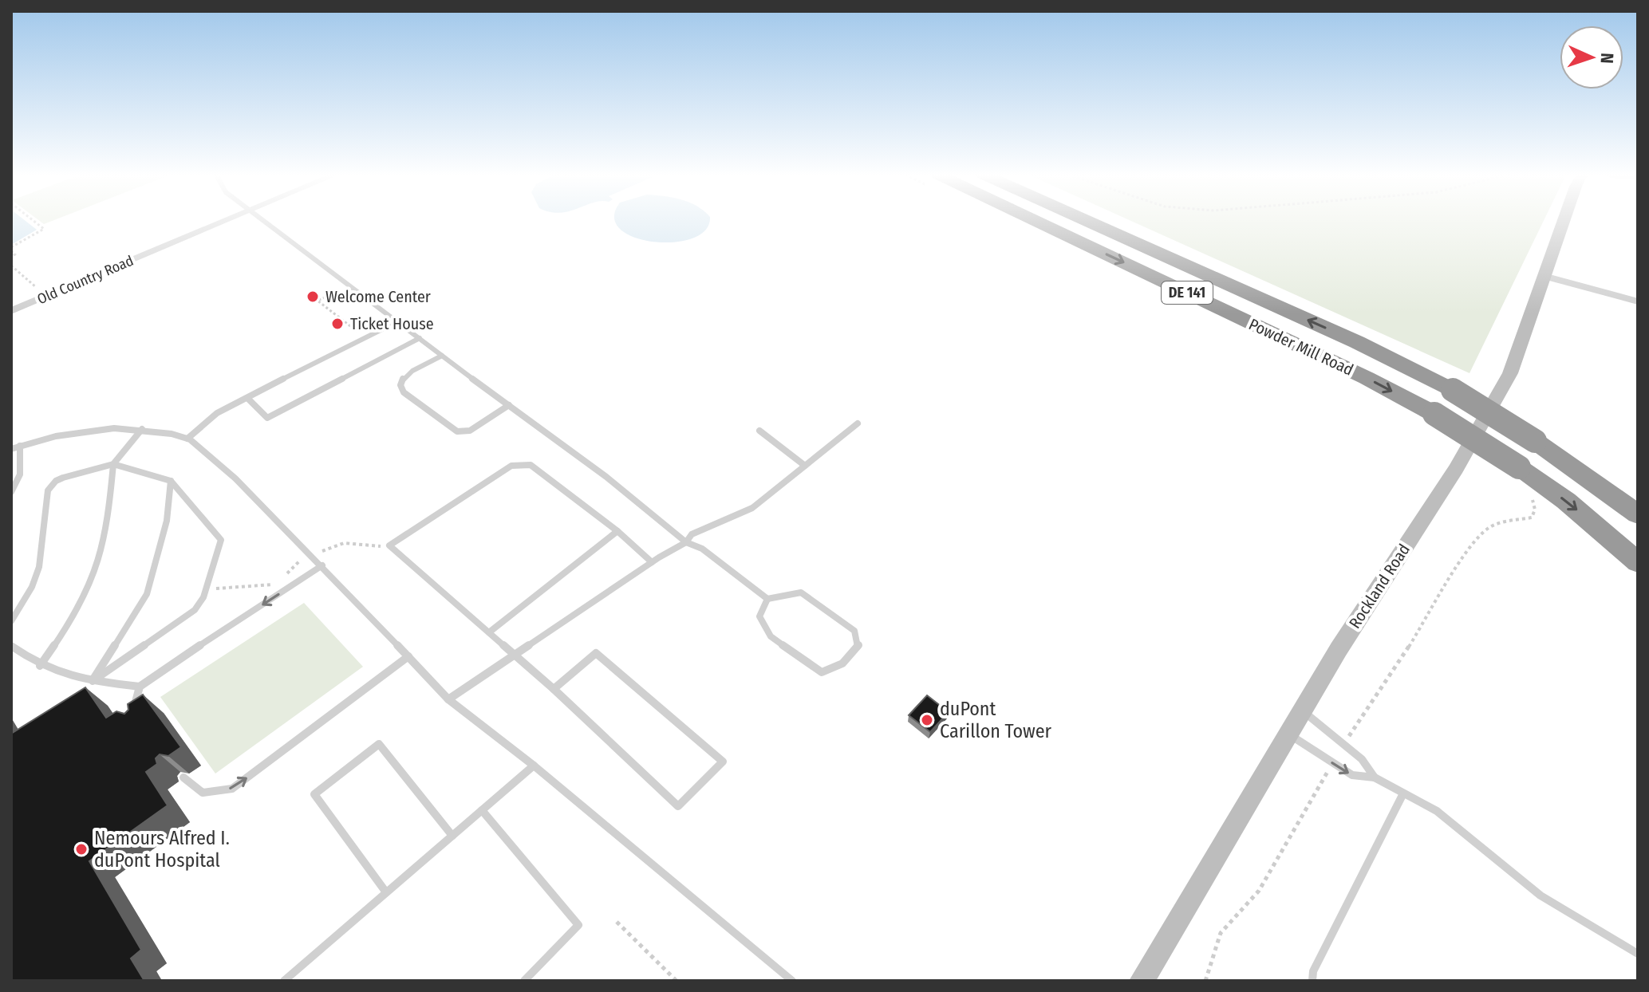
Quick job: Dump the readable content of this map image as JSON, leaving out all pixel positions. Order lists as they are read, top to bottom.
{
  "streets": {
    "highway": ["DE 141", "Powder Mill Road"],
    "street": ["Old Country Road", "Rockland Road"]
  },
  "places": [
    "Welcome Center",
    "Ticket House",
    "duPont Carillon Tower",
    "Nemours Alfred I. duPont Hospital"
  ],
  "north": "right"
}
